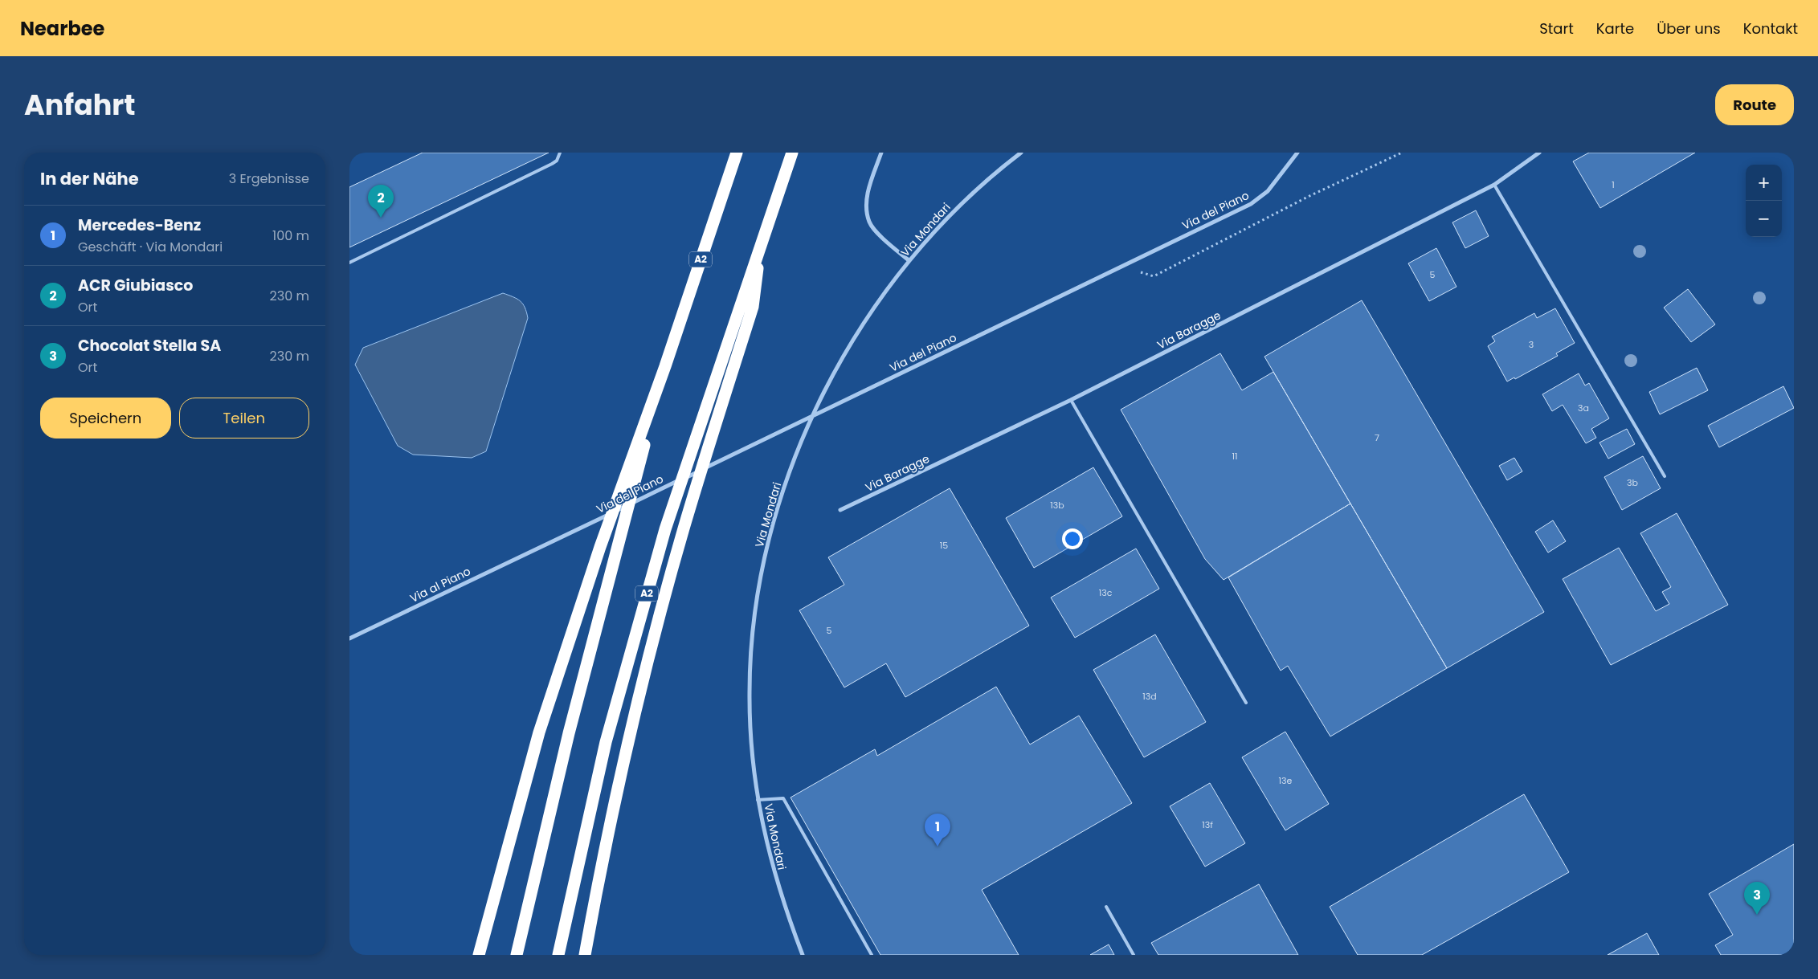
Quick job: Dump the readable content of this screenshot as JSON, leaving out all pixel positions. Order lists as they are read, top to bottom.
{
  "streets": {
    "highway": ["A2"],
    "street": [
      "Via del Piano",
      "Via Mondari",
      "Via Baragge",
      "Via al Piano"
    ]
  },
  "crossings": [
    ["Via del Piano", "Via al Piano"]
  ],
  "house_numbers": [
    "1",
    "5",
    "3",
    "3a",
    "7",
    "11",
    "3b",
    "13b",
    "15",
    "13c",
    "5",
    "13d",
    "13e",
    "13f"
  ],
  "page": {
    "header": "Nearbee",
    "nav": [
      "Start",
      "Karte",
      "Über uns",
      "Kontakt"
    ],
    "title": "Anfahrt",
    "buttons": [
      "Route",
      ["Speichern", "Teilen"]
    ],
    "heading": ["In der Nähe", "3 Ergebnisse"],
    "map_buttons": ["+", "−"],
    "pins": ["2", "1", "3"],
    "list": [
      {
        "mark": "1",
        "name": "Mercedes-Benz",
        "note": "Geschäft · Via Mondari",
        "value": "100 m"
      },
      {
        "mark": "2",
        "name": "ACR Giubiasco",
        "note": "Ort",
        "value": "230 m"
      },
      {
        "mark": "3",
        "name": "Chocolat Stella SA",
        "note": "Ort",
        "value": "230 m"
      }
    ]
  }
}
